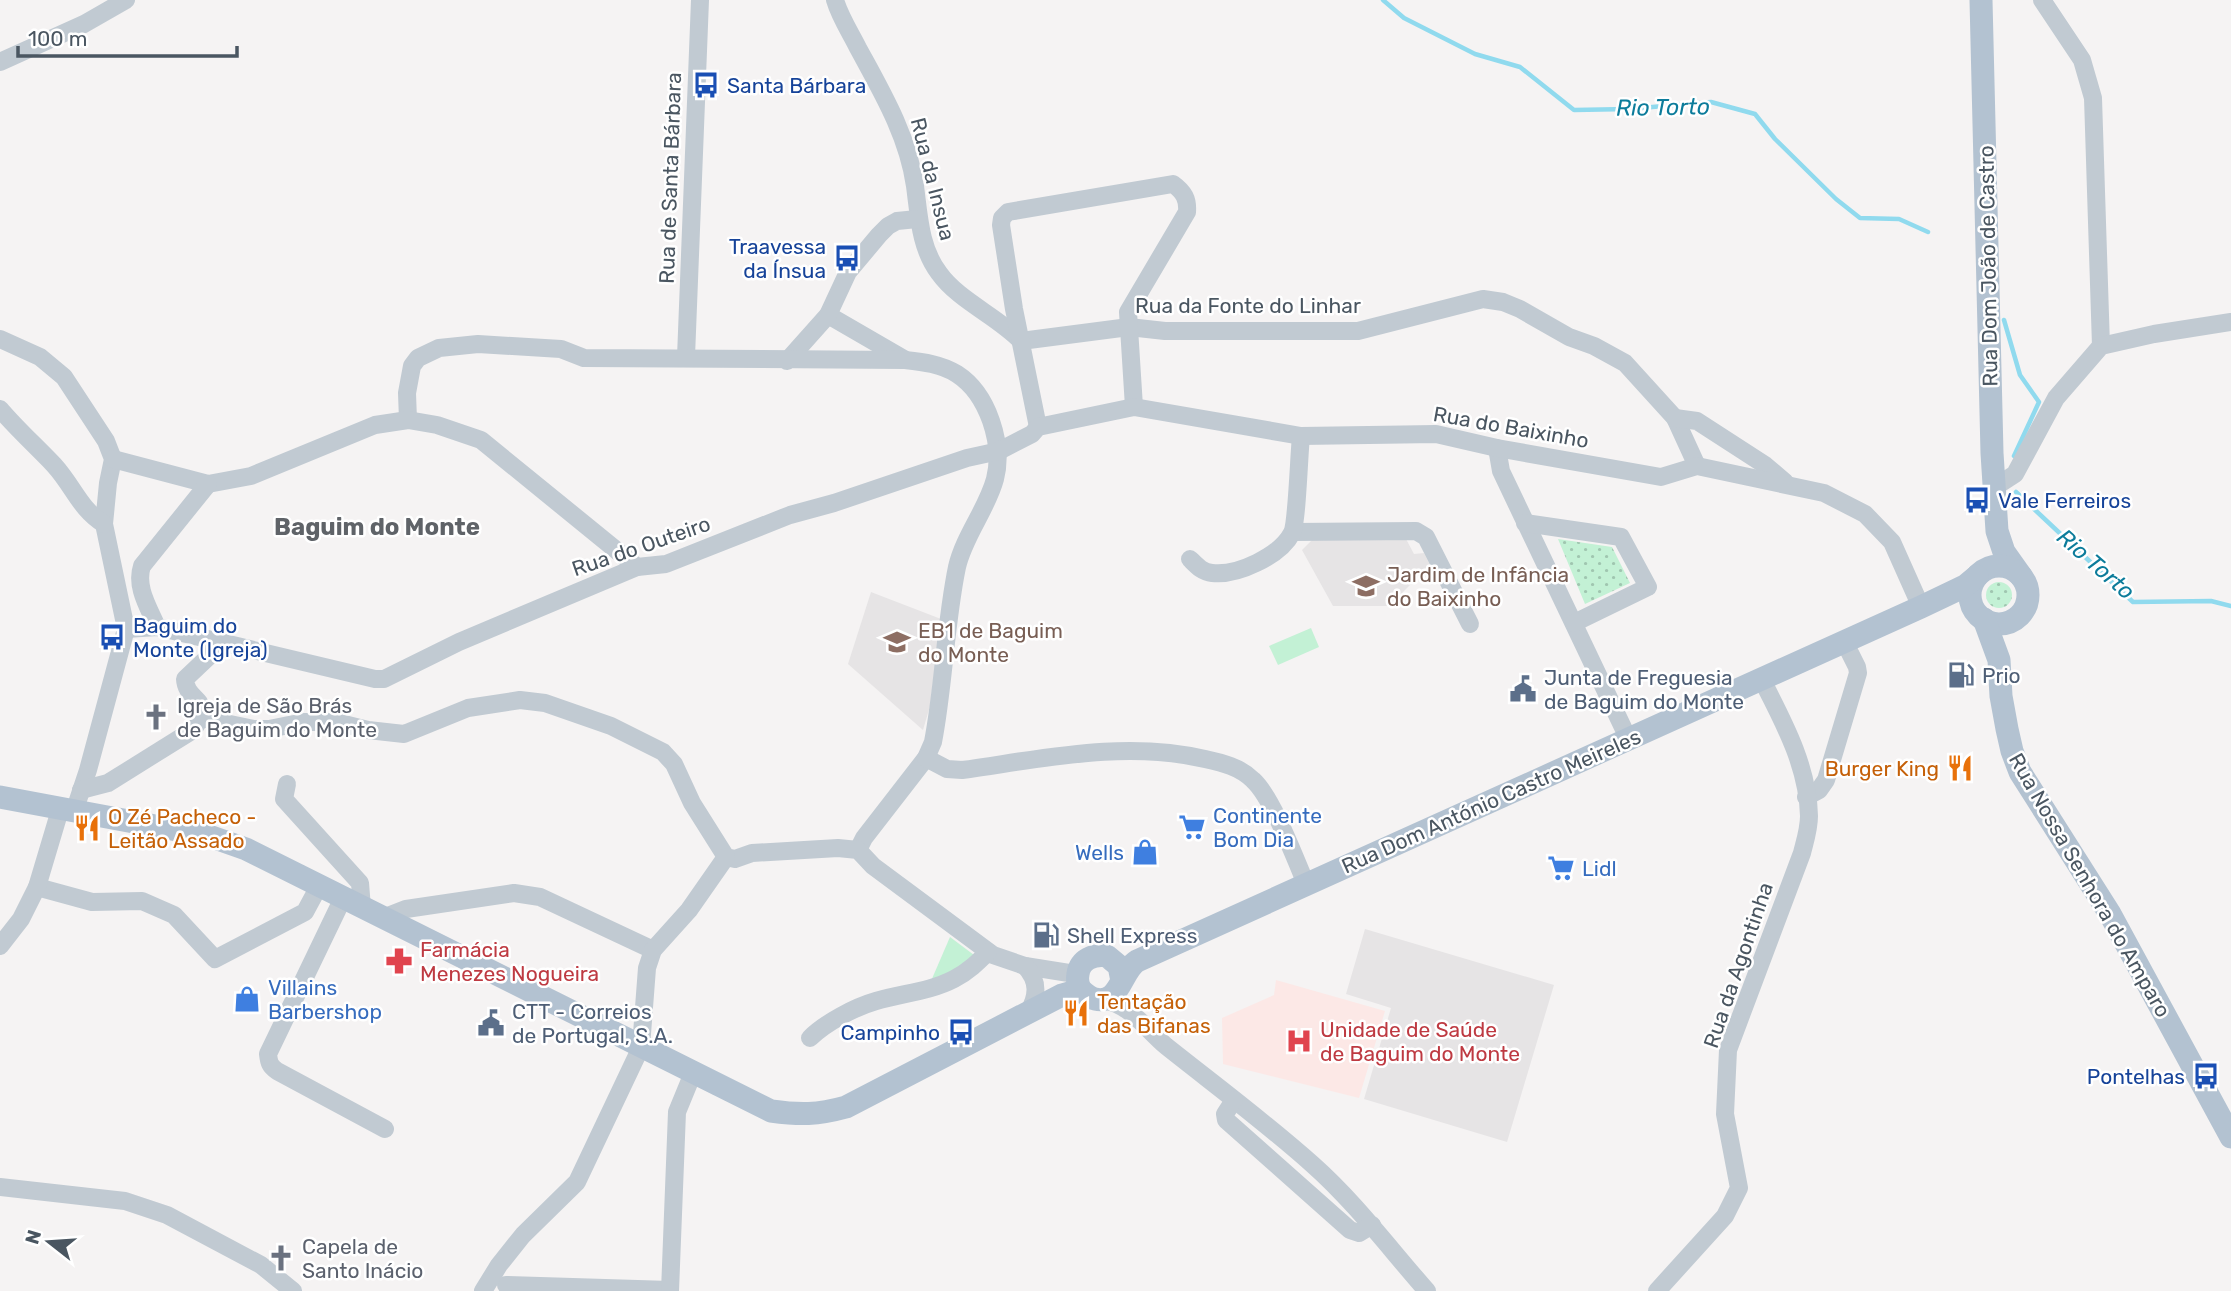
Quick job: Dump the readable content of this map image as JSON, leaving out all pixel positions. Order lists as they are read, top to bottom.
{
  "streets": {
    "main road": ["Rua Dom João de Castro", "Rua Dom António Castro Meireles", "Rua Nossa Senhora do Amparo"],
    "street": [
      "Rua de Santa Bárbara",
      "Rua da Insua",
      "Rua da Fonte do Linhar",
      "Rua do Baixinho",
      "Rua do Outeiro",
      "Rua da Agontinha"
    ]
  },
  "crossings": [
    ["Rua da Insua", "Rua da Fonte do Linhar"],
    ["Rua Dom João de Castro", "Rua Dom António Castro Meireles"],
    ["Rua Dom João de Castro", "Rua Nossa Senhora do Amparo"],
    ["Rua da Fonte do Linhar", "Rua do Baixinho"],
    ["Rua do Baixinho", "Rua do Outeiro"],
    ["Rua do Baixinho", "Rua Dom António Castro Meireles"],
    ["Rua Dom António Castro Meireles", "Rua Nossa Senhora do Amparo"],
    ["Rua Dom António Castro Meireles", "Rua da Agontinha"]
  ],
  "districts": ["Baguim do Monte"],
  "water": ["Rio Torto"],
  "places": {
    "bus stop": [
      "Santa Bárbara",
      "Traavessa da Ínsua",
      "Vale Ferreiros",
      "Baguim do Monte (Igreja)",
      "Campinho",
      "Pontelhas"
    ],
    "school or university": ["Jardim de Infância do Baixinho", "EB1 de Baguim do Monte"],
    "fuel station": ["Prio", "Shell Express"],
    "public building": ["Junta de Freguesia de Baguim do Monte", "CTT - Correios de Portugal, S.A."],
    "church": ["Igreja de São Brás de Baguim do Monte", "Capela de Santo Inácio"],
    "restaurant": ["Burger King", "O Zé Pacheco - Leitão Assado", "Tentação das Bifanas"],
    "supermarket": ["Continente Bom Dia", "Lidl"],
    "shop": ["Wells", "Villains Barbershop"],
    "pharmacy": ["Farmácia Menezes Nogueira"],
    "hospital": ["Unidade de Saúde de Baguim do Monte"]
  },
  "scale_bar": "100 m",
  "north": "left"
}
